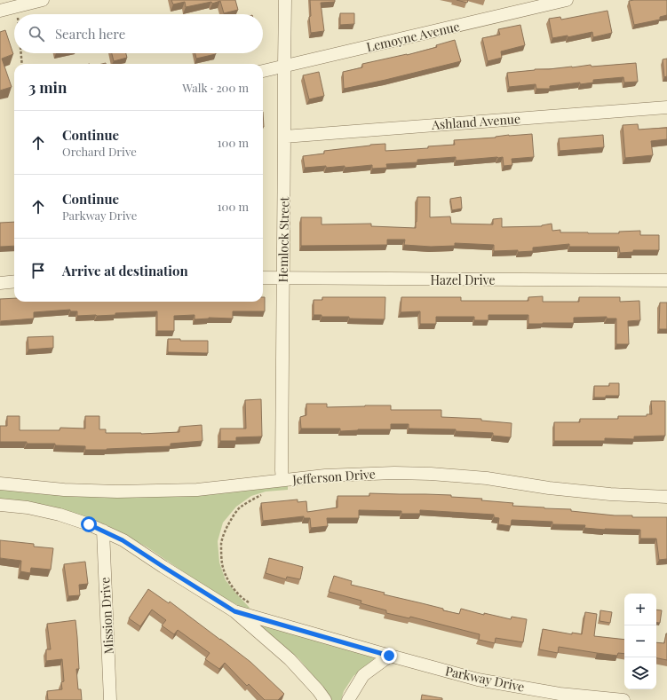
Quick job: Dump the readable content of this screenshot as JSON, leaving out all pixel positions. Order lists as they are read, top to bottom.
{
  "streets": {
    "street": [
      "Lemoyne Avenue",
      "Ashland Avenue",
      "Hemlock Street",
      "Hazel Drive",
      "Jefferson Drive",
      "Mission Drive",
      "Parkway Drive"
    ]
  },
  "crossings": [
    ["Lemoyne Avenue", "Hemlock Street"],
    ["Ashland Avenue", "Hemlock Street"],
    ["Hemlock Street", "Hazel Drive"],
    ["Hemlock Street", "Jefferson Drive"]
  ],
  "page": {
    "search": "Search here",
    "heading": ["3 min", "Walk · 200 m"],
    "list": [
      ["Continue", "Orchard Drive", "100 m"],
      ["Continue", "Parkway Drive", "100 m"],
      "Arrive at destination"
    ],
    "map_buttons": ["+", "−"]
  }
}
